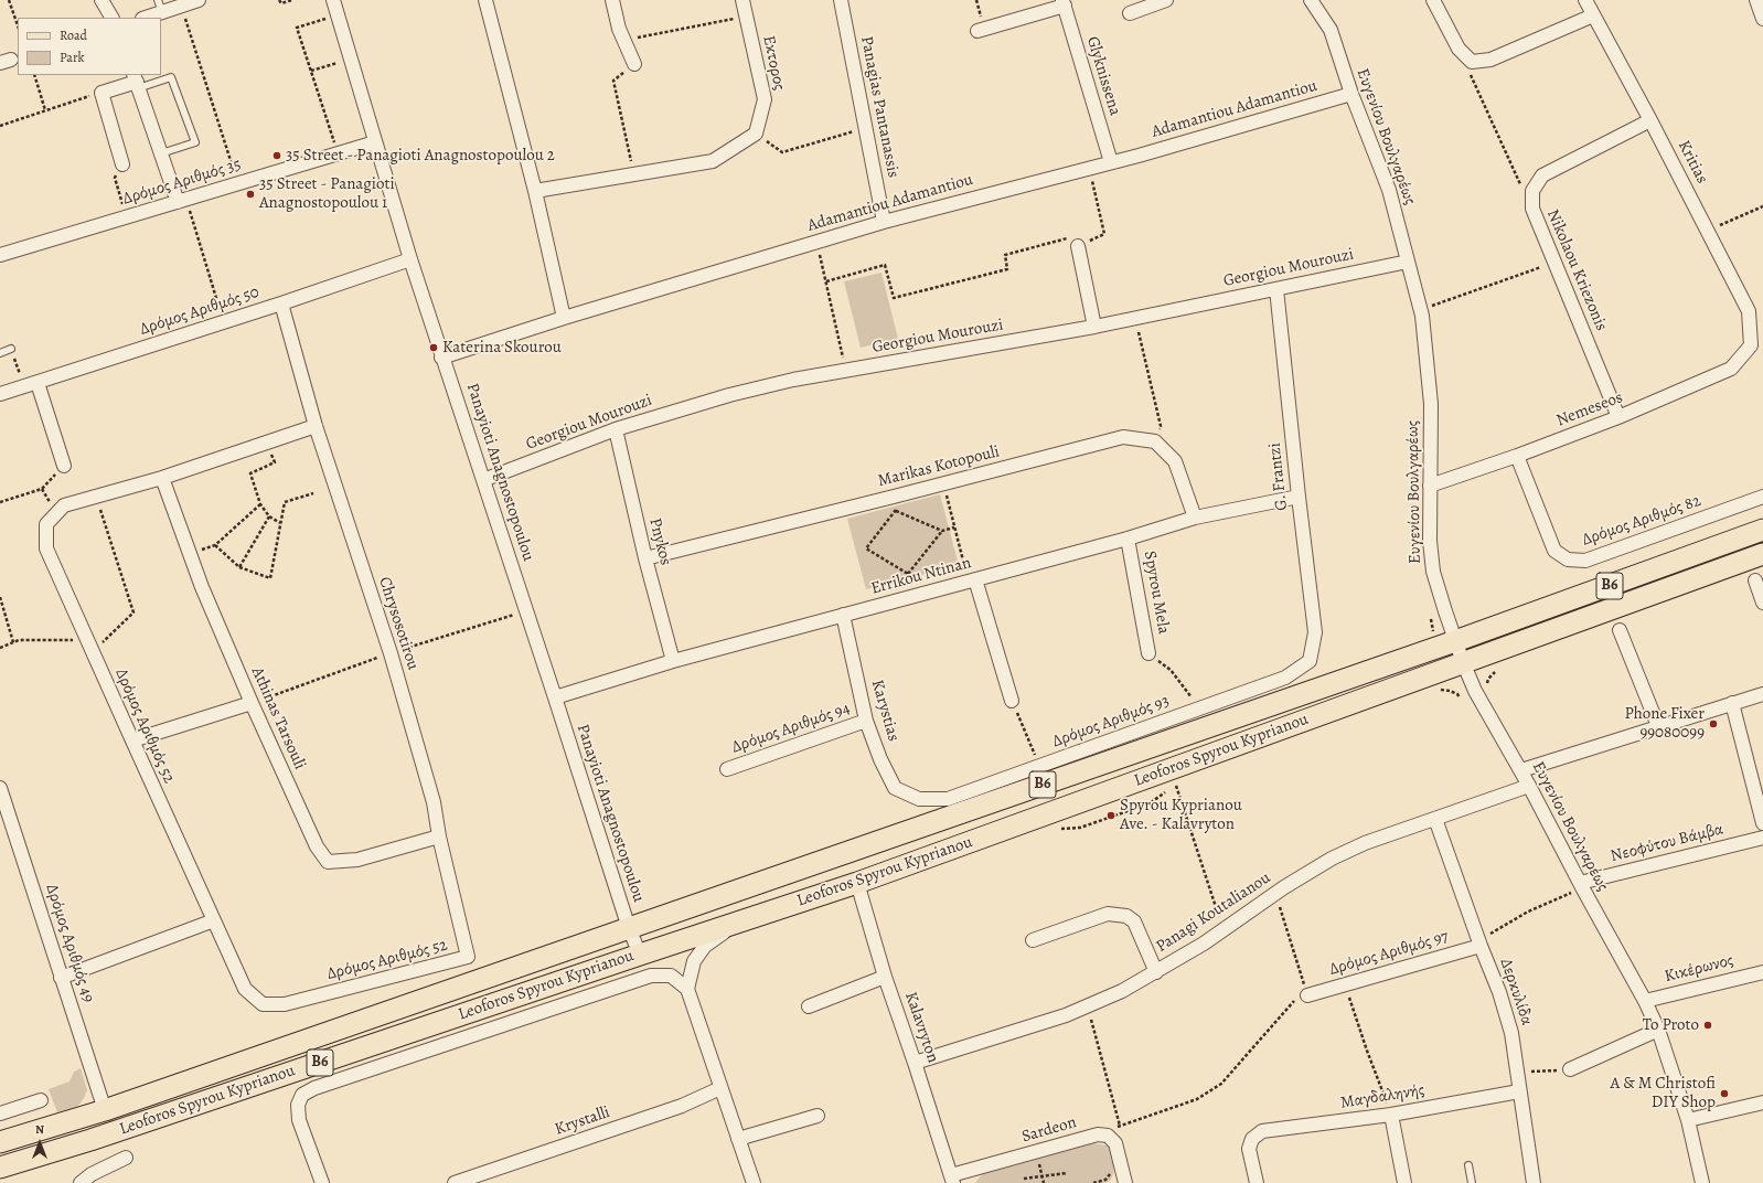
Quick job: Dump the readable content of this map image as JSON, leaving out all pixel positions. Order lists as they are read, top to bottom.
{
  "streets": {
    "main road": ["B6", "Leoforos Spyrou Kyprianou"],
    "street": [
      "Εκτορος",
      "Glyknissena",
      "Panagias Pantanassis",
      "Adamantiou Adamantiou",
      "Ευγενίου Βουλγαρέως",
      "Kritias",
      "Δρόμος Αριθμός 35",
      "Georgiou Mourouzi",
      "Nikolaou Kriezonis",
      "Δρόμος Αριθμός 50",
      "Nemeseos",
      "Marikas Kotopouli",
      "Panayioti Anagnostopoulou",
      "G. Frantzi",
      "Δρόμος Αριθμός 82",
      "Pnykos",
      "Errikou Ntinan",
      "Spyrou Mela",
      "Chrysosotirou",
      "Karystias",
      "Athinas Tarsouli",
      "Δρόμος Αριθμός 93",
      "Δρόμος Αριθμός 52",
      "Δρόμος Αριθμός 94",
      "Νεοφύτου Βάμβα",
      "Panagi Koutalianou",
      "Δρόμος Αριθμός 49",
      "Δρόμος Αριθμός 97",
      "Κικέρωνος",
      "Δερκυλίδα",
      "Kalavryton",
      "Μαγδαληνής",
      "Krystalli",
      "Sardeon"
    ]
  },
  "crossings": [
    ["Glyknissena", "Adamantiou Adamantiou"],
    ["Panagias Pantanassis", "Adamantiou Adamantiou"],
    ["Adamantiou Adamantiou", "Ευγενίου Βουλγαρέως"],
    ["Adamantiou Adamantiou", "Panayioti Anagnostopoulou"],
    ["Ευγενίου Βουλγαρέως", "Georgiou Mourouzi"],
    ["Ευγενίου Βουλγαρέως", "Nemeseos"],
    ["Ευγενίου Βουλγαρέως", "Leoforos Spyrou Kyprianou"],
    ["Ευγενίου Βουλγαρέως", "Νεοφύτου Βάμβα"],
    ["Ευγενίου Βουλγαρέως", "Panagi Koutalianou"],
    ["Ευγενίου Βουλγαρέως", "Κικέρωνος"],
    ["Kritias", "Nikolaou Kriezonis"],
    ["Kritias", "Nemeseos"],
    ["Δρόμος Αριθμός 35", "Panayioti Anagnostopoulou"],
    ["Georgiou Mourouzi", "Panayioti Anagnostopoulou"],
    ["Georgiou Mourouzi", "G. Frantzi"],
    ["Georgiou Mourouzi", "Pnykos"],
    ["Nikolaou Kriezonis", "Nemeseos"],
    ["Δρόμος Αριθμός 50", "Panayioti Anagnostopoulou"],
    ["Δρόμος Αριθμός 50", "Chrysosotirou"],
    ["Nemeseos", "Δρόμος Αριθμός 82"],
    ["Marikas Kotopouli", "Pnykos"],
    ["Panayioti Anagnostopoulou", "Errikou Ntinan"],
    ["Panayioti Anagnostopoulou", "Leoforos Spyrou Kyprianou"],
    ["G. Frantzi", "Errikou Ntinan"],
    ["G. Frantzi", "Δρόμος Αριθμός 93"],
    ["Pnykos", "Errikou Ntinan"],
    ["Errikou Ntinan", "Spyrou Mela"],
    ["Errikou Ntinan", "Karystias"],
    ["Chrysosotirou", "Athinas Tarsouli"],
    ["Chrysosotirou", "Δρόμος Αριθμός 52"],
    ["Karystias", "Δρόμος Αριθμός 93"],
    ["Karystias", "Δρόμος Αριθμός 94"],
    ["Athinas Tarsouli", "Δρόμος Αριθμός 52"],
    ["Leoforos Spyrou Kyprianou", "Δρόμος Αριθμός 49"],
    ["Leoforos Spyrou Kyprianou", "Kalavryton"],
    ["Panagi Koutalianou", "Δερκυλίδα"],
    ["Panagi Koutalianou", "Kalavryton"],
    ["Δρόμος Αριθμός 97", "Δερκυλίδα"],
    ["Δερκυλίδα", "Μαγδαληνής"],
    ["Kalavryton", "Sardeon"]
  ],
  "places": [
    "35 Street - Panagioti Anagnostopoulou 2",
    "35 Street - Panagioti Anagnostopoulou 1",
    "Katerina Skourou",
    "Phone Fixer 99080099",
    "Spyrou Kyprianou Ave. - Kalavryton",
    "To Proto",
    "A & M Christofi DIY Shop"
  ],
  "legend": ["Road", "Park"],
  "north": "top"
}
